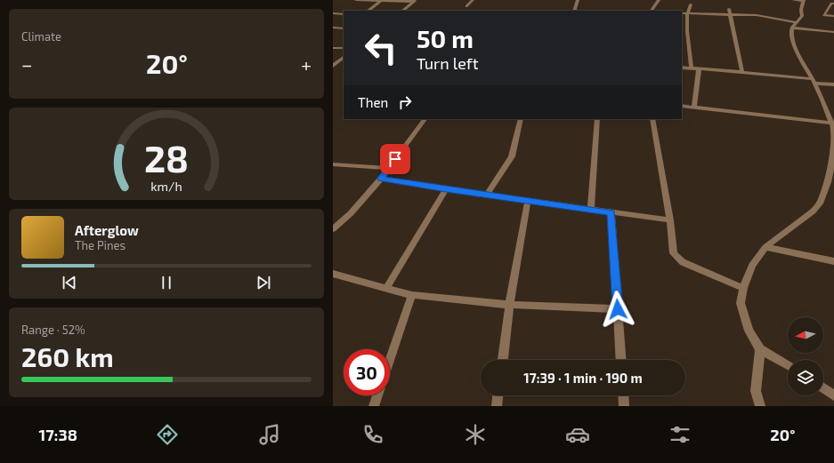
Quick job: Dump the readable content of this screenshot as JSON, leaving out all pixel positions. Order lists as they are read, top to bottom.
{
  "north": "left",
  "page": {
    "tile": [
      "Climate",
      ["Range · 52%", "260 km"]
    ],
    "turn": ["50 m", "Turn left"],
    "heat": ["−", "20°", "+"],
    "then": "Then",
    "song": ["Afterglow", "The Pines"],
    "limit": "30",
    "trip": "17:39 · 1 min · 190 m",
    "tabs": ["17:38", "20°"],
    "gauge": ["28", "km/h"]
  }
}
